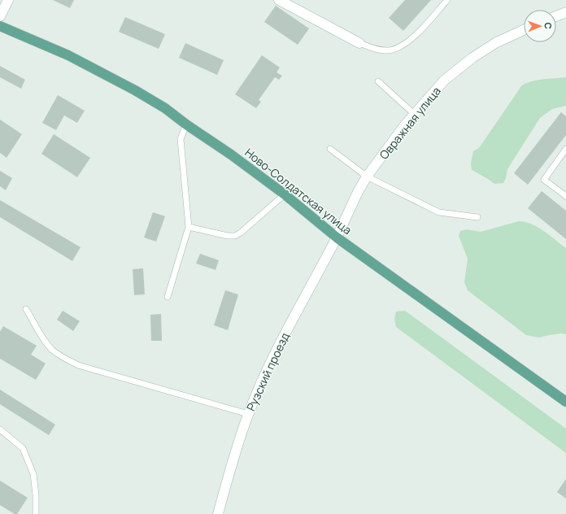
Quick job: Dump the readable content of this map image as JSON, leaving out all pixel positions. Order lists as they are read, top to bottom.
{
  "streets": {
    "main road": ["Ново-Солдатская улица"],
    "street": ["Овражная улица", "Рузский проезд"]
  },
  "crossings": [
    ["Овражная улица", "Ново-Солдатская улица"],
    ["Овражная улица", "Рузский проезд"],
    ["Ново-Солдатская улица", "Рузский проезд"]
  ],
  "north": "right"
}
